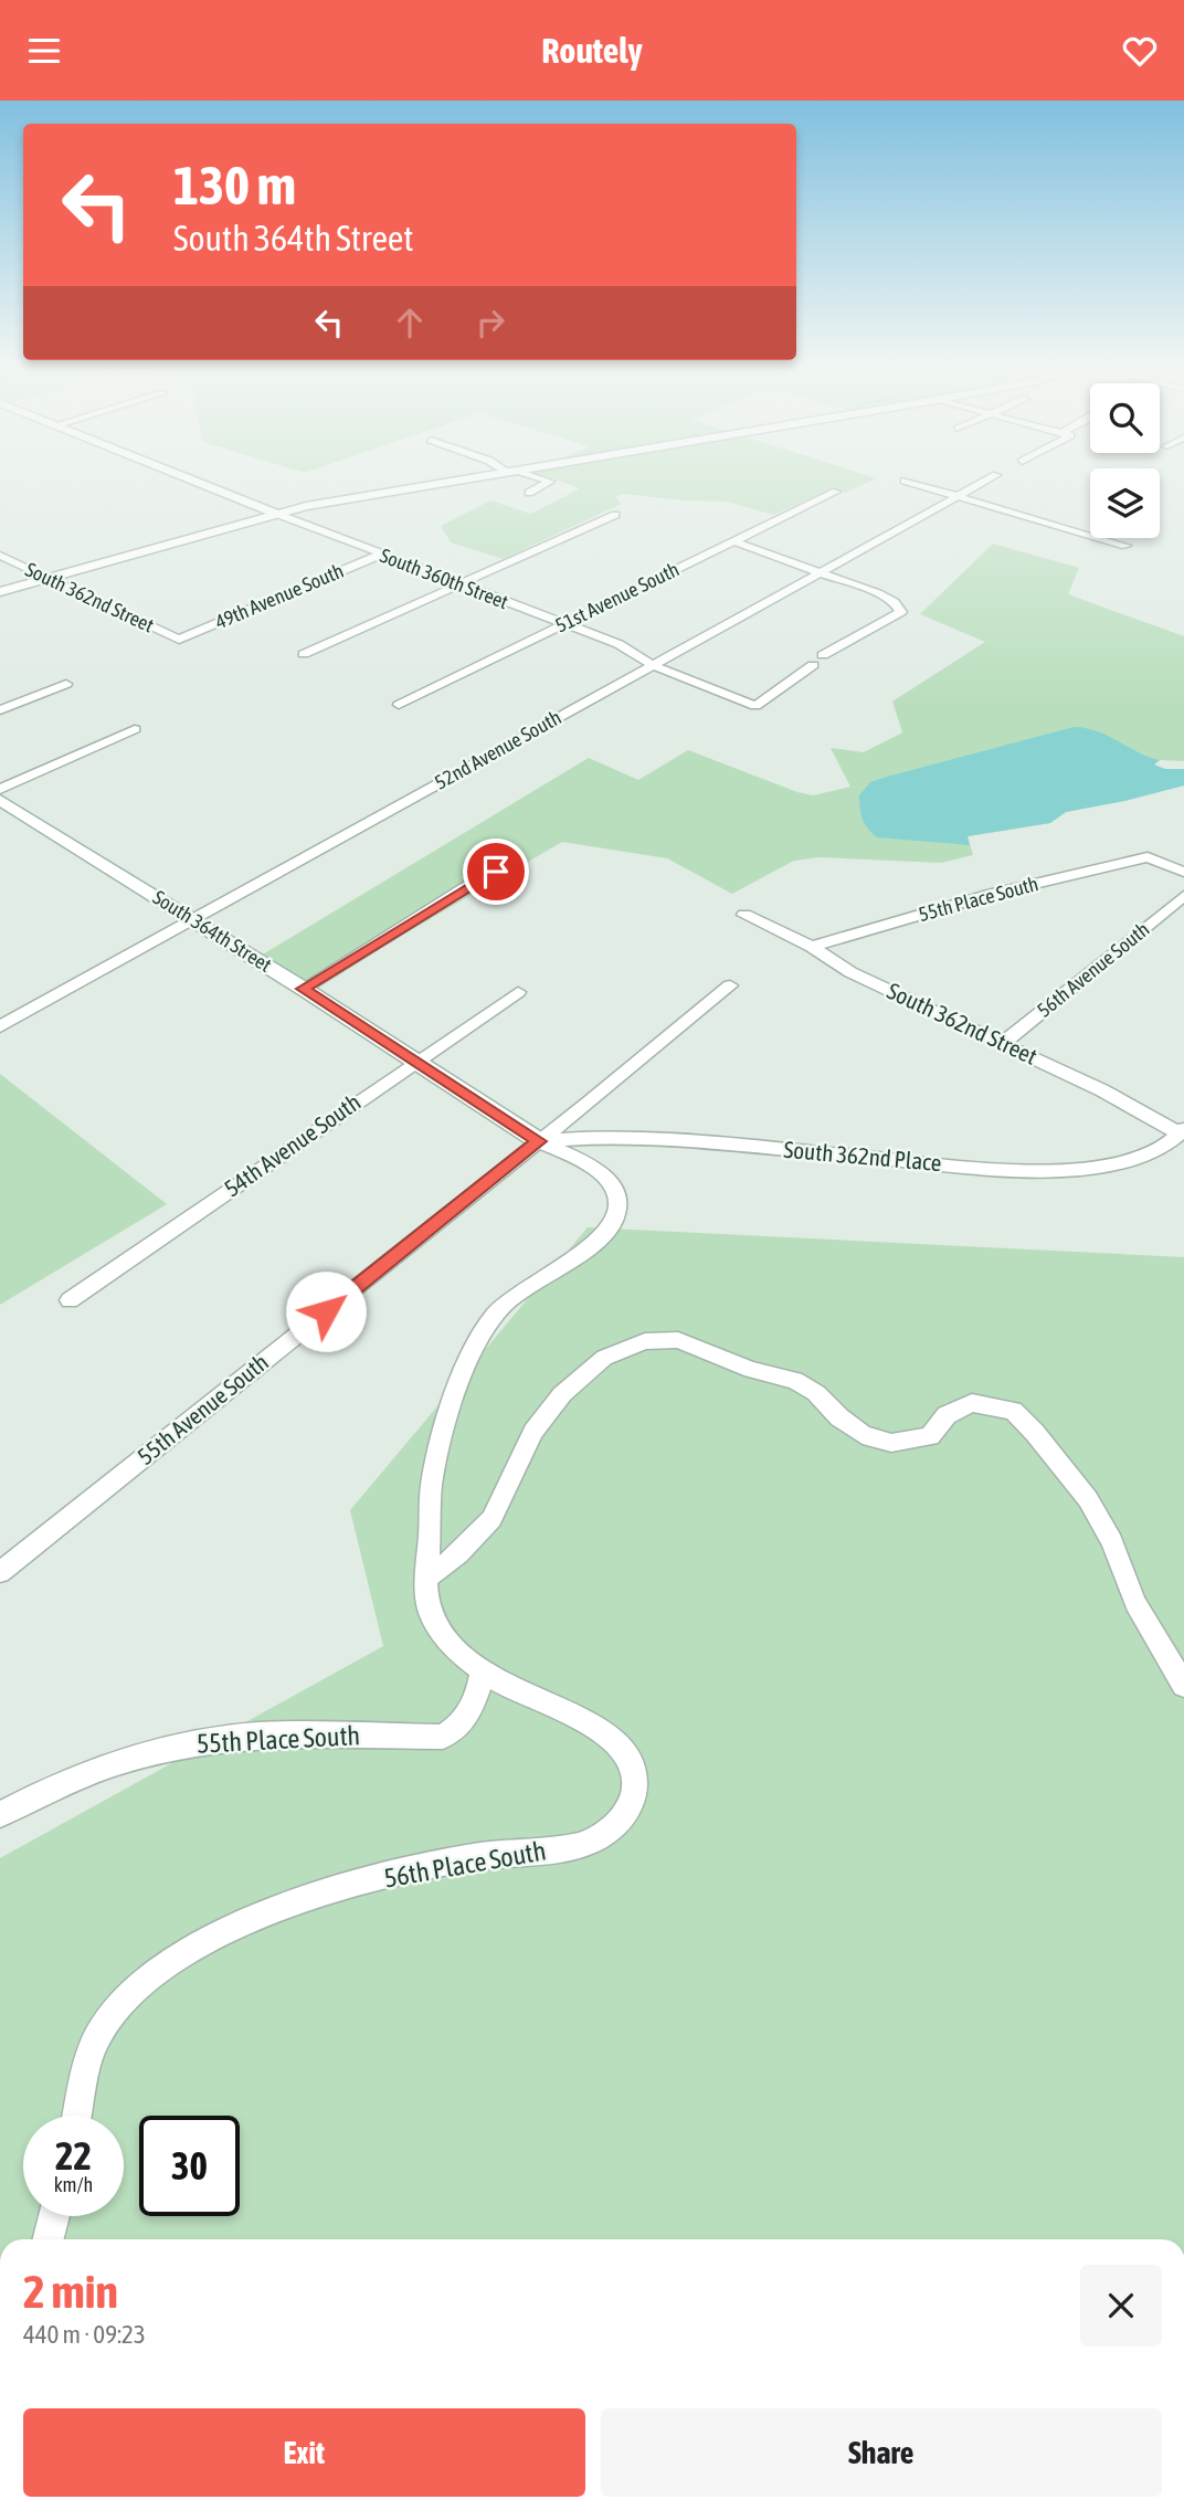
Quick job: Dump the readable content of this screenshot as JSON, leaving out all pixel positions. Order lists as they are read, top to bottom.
{
  "streets": {
    "main road": ["South 360th Street", "South 364th Street"],
    "street": [
      "49th Avenue South",
      "South 362nd Street",
      "51st Avenue South",
      "52nd Avenue South",
      "55th Place South",
      "56th Avenue South",
      "54th Avenue South",
      "South 362nd Place",
      "55th Avenue South",
      "56th Place South"
    ]
  },
  "crossings": [
    ["South 360th Street", "49th Avenue South"],
    ["South 360th Street", "51st Avenue South"],
    ["South 360th Street", "52nd Avenue South"],
    ["49th Avenue South", "South 362nd Street"],
    ["South 362nd Street", "55th Place South"],
    ["South 362nd Street", "56th Avenue South"],
    ["South 362nd Street", "South 362nd Place"],
    ["52nd Avenue South", "South 364th Street"],
    ["55th Place South", "56th Place South"],
    ["South 364th Street", "54th Avenue South"],
    ["South 364th Street", "South 362nd Place"],
    ["South 364th Street", "55th Avenue South"],
    ["South 362nd Place", "55th Avenue South"]
  ],
  "page": {
    "header": "Routely",
    "turn": ["130 m", "South 364th Street"],
    "speed": "22 km/h",
    "limit": "30",
    "heading": ["2 min", "440 m · 09:23"],
    "buttons": ["Exit", "Share"]
  }
}
